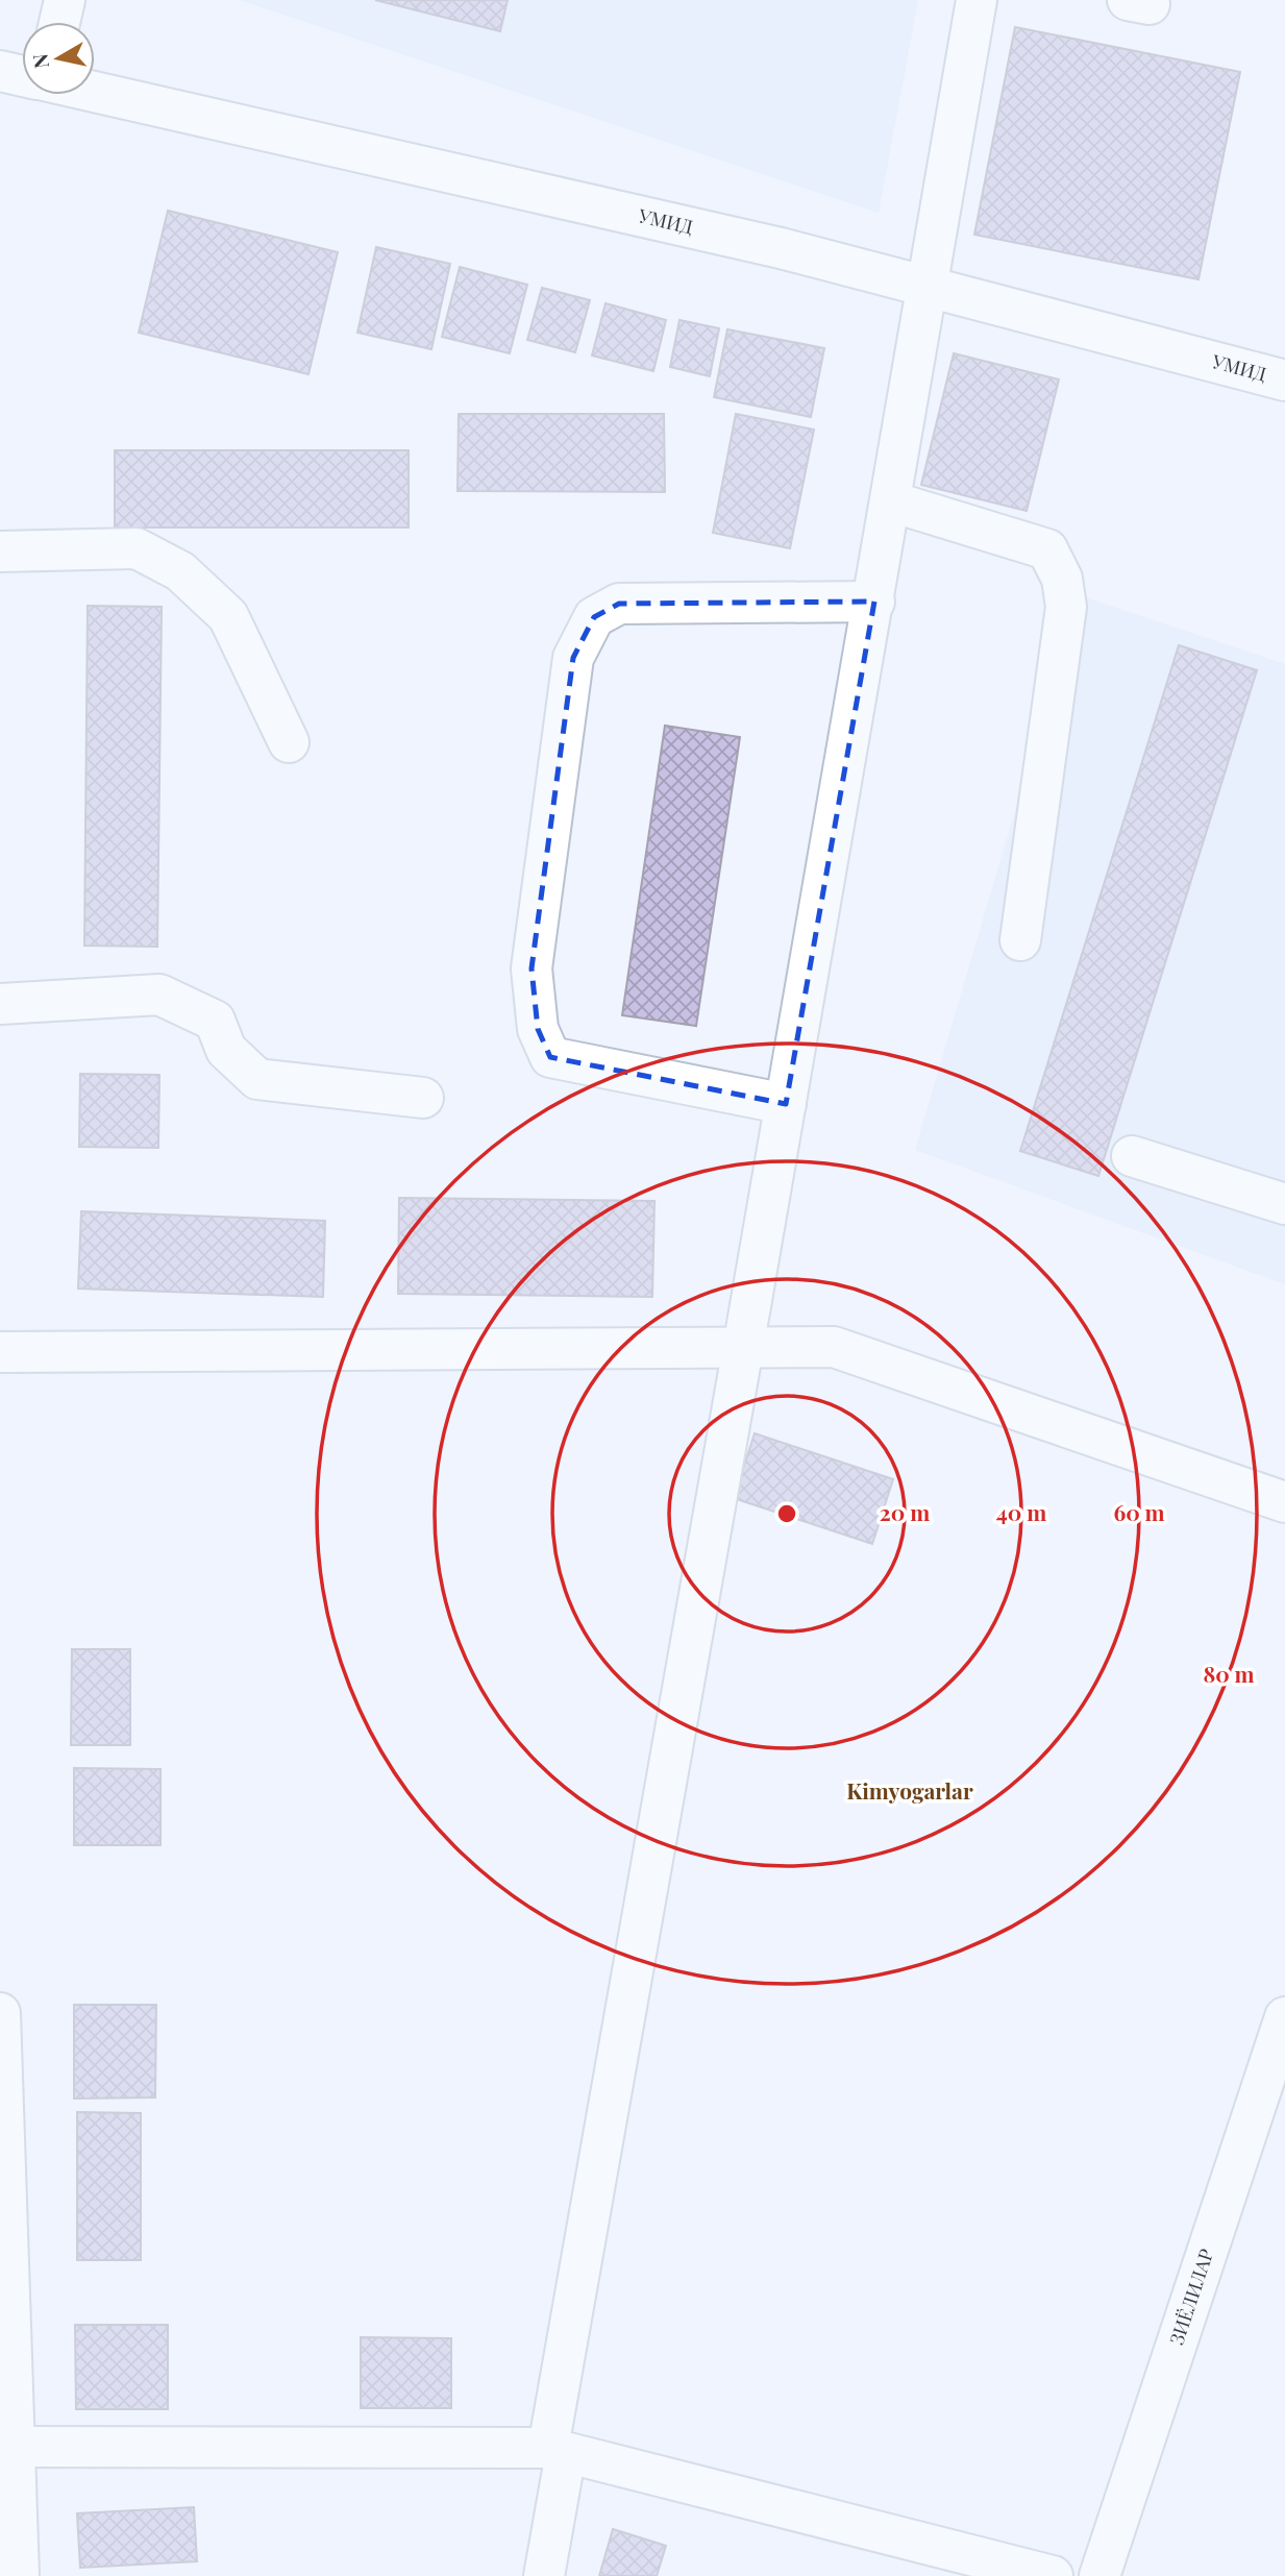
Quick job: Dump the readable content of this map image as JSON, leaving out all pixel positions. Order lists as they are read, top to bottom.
{
  "streets": {
    "street": ["УМИД", "ЗИЁЛИЛАР"]
  },
  "districts": ["Kimyogarlar"],
  "north": "left",
  "rings": [
    "20 m",
    "40 m",
    "60 m",
    "80 m"
  ]
}
